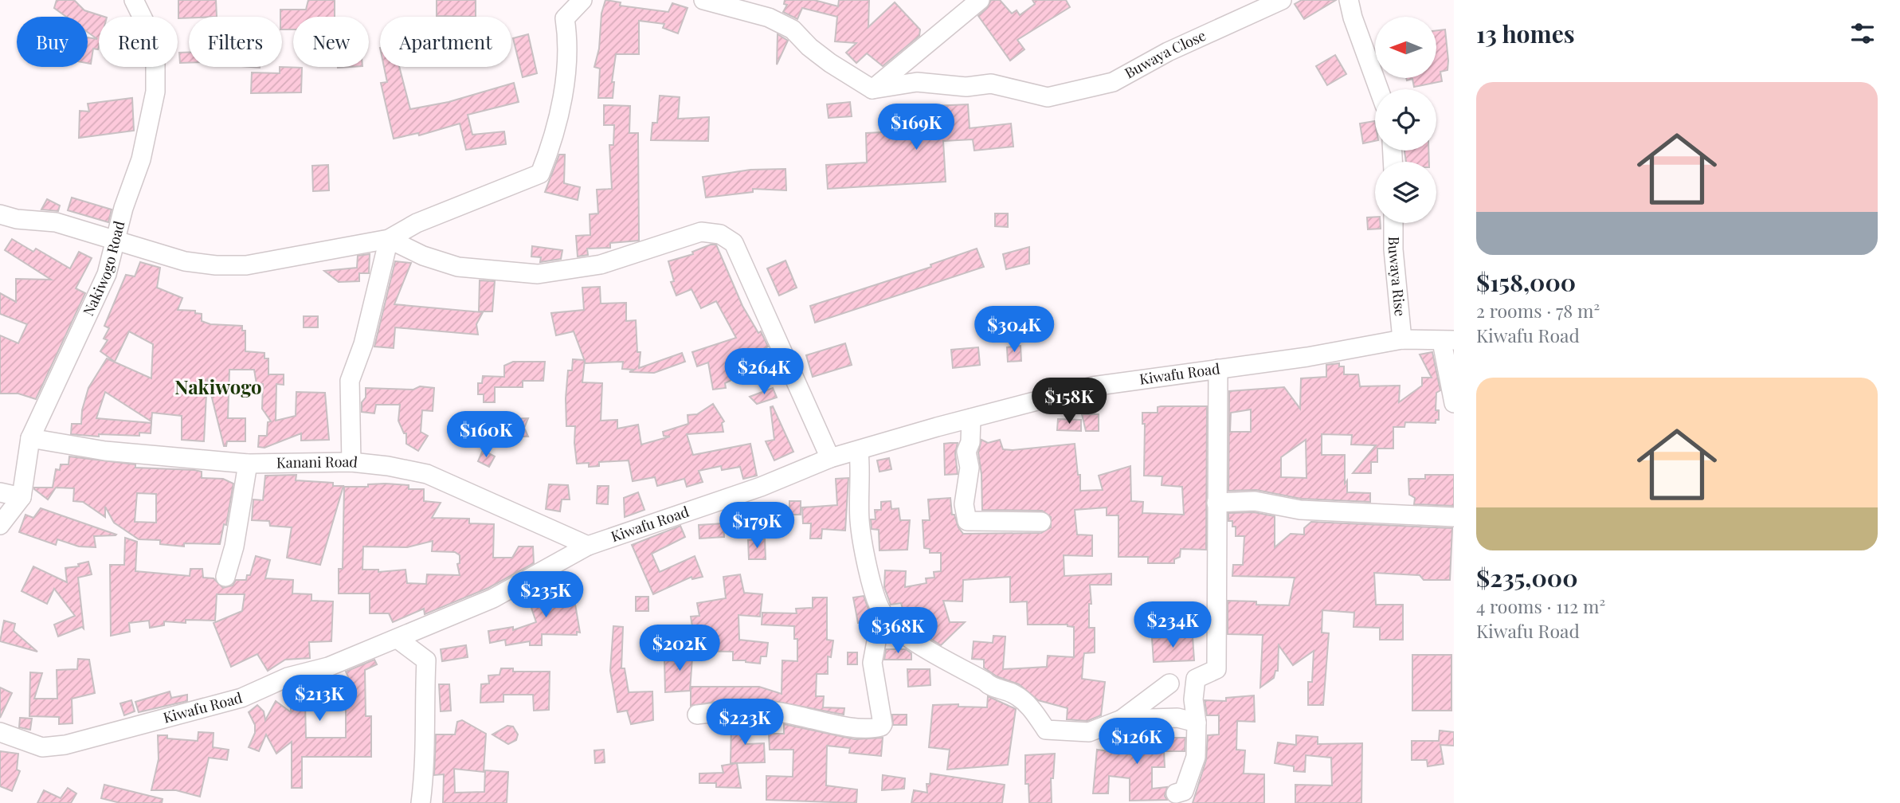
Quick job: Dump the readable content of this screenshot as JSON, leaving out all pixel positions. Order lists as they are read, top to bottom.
{
  "streets": {
    "street": [
      "Buwaya Close",
      "Nakiwogo Road",
      "Buwaya Rise",
      "Kiwafu Road",
      "Kanani Road"
    ]
  },
  "crossings": [
    ["Nakiwogo Road", "Kanani Road"],
    ["Buwaya Rise", "Kiwafu Road"],
    ["Kiwafu Road", "Kanani Road"]
  ],
  "districts": ["Nakiwogo"],
  "north": "left",
  "page": {
    "heading": "13 homes",
    "chip": [
      "Buy",
      "Rent",
      "Filters",
      "New",
      "Apartment"
    ],
    "list": [
      {
        "name": "$158,000",
        "note": "2 rooms · 78 m² · Kiwafu Road"
      },
      {
        "name": "$235,000",
        "note": "4 rooms · 112 m² · Kiwafu Road"
      }
    ],
    "price": [
      "$169K",
      "$304K",
      "$264K",
      "$158K",
      "$160K",
      "$179K",
      "$235K",
      "$234K",
      "$368K",
      "$202K",
      "$213K",
      "$223K",
      "$126K"
    ]
  }
}
